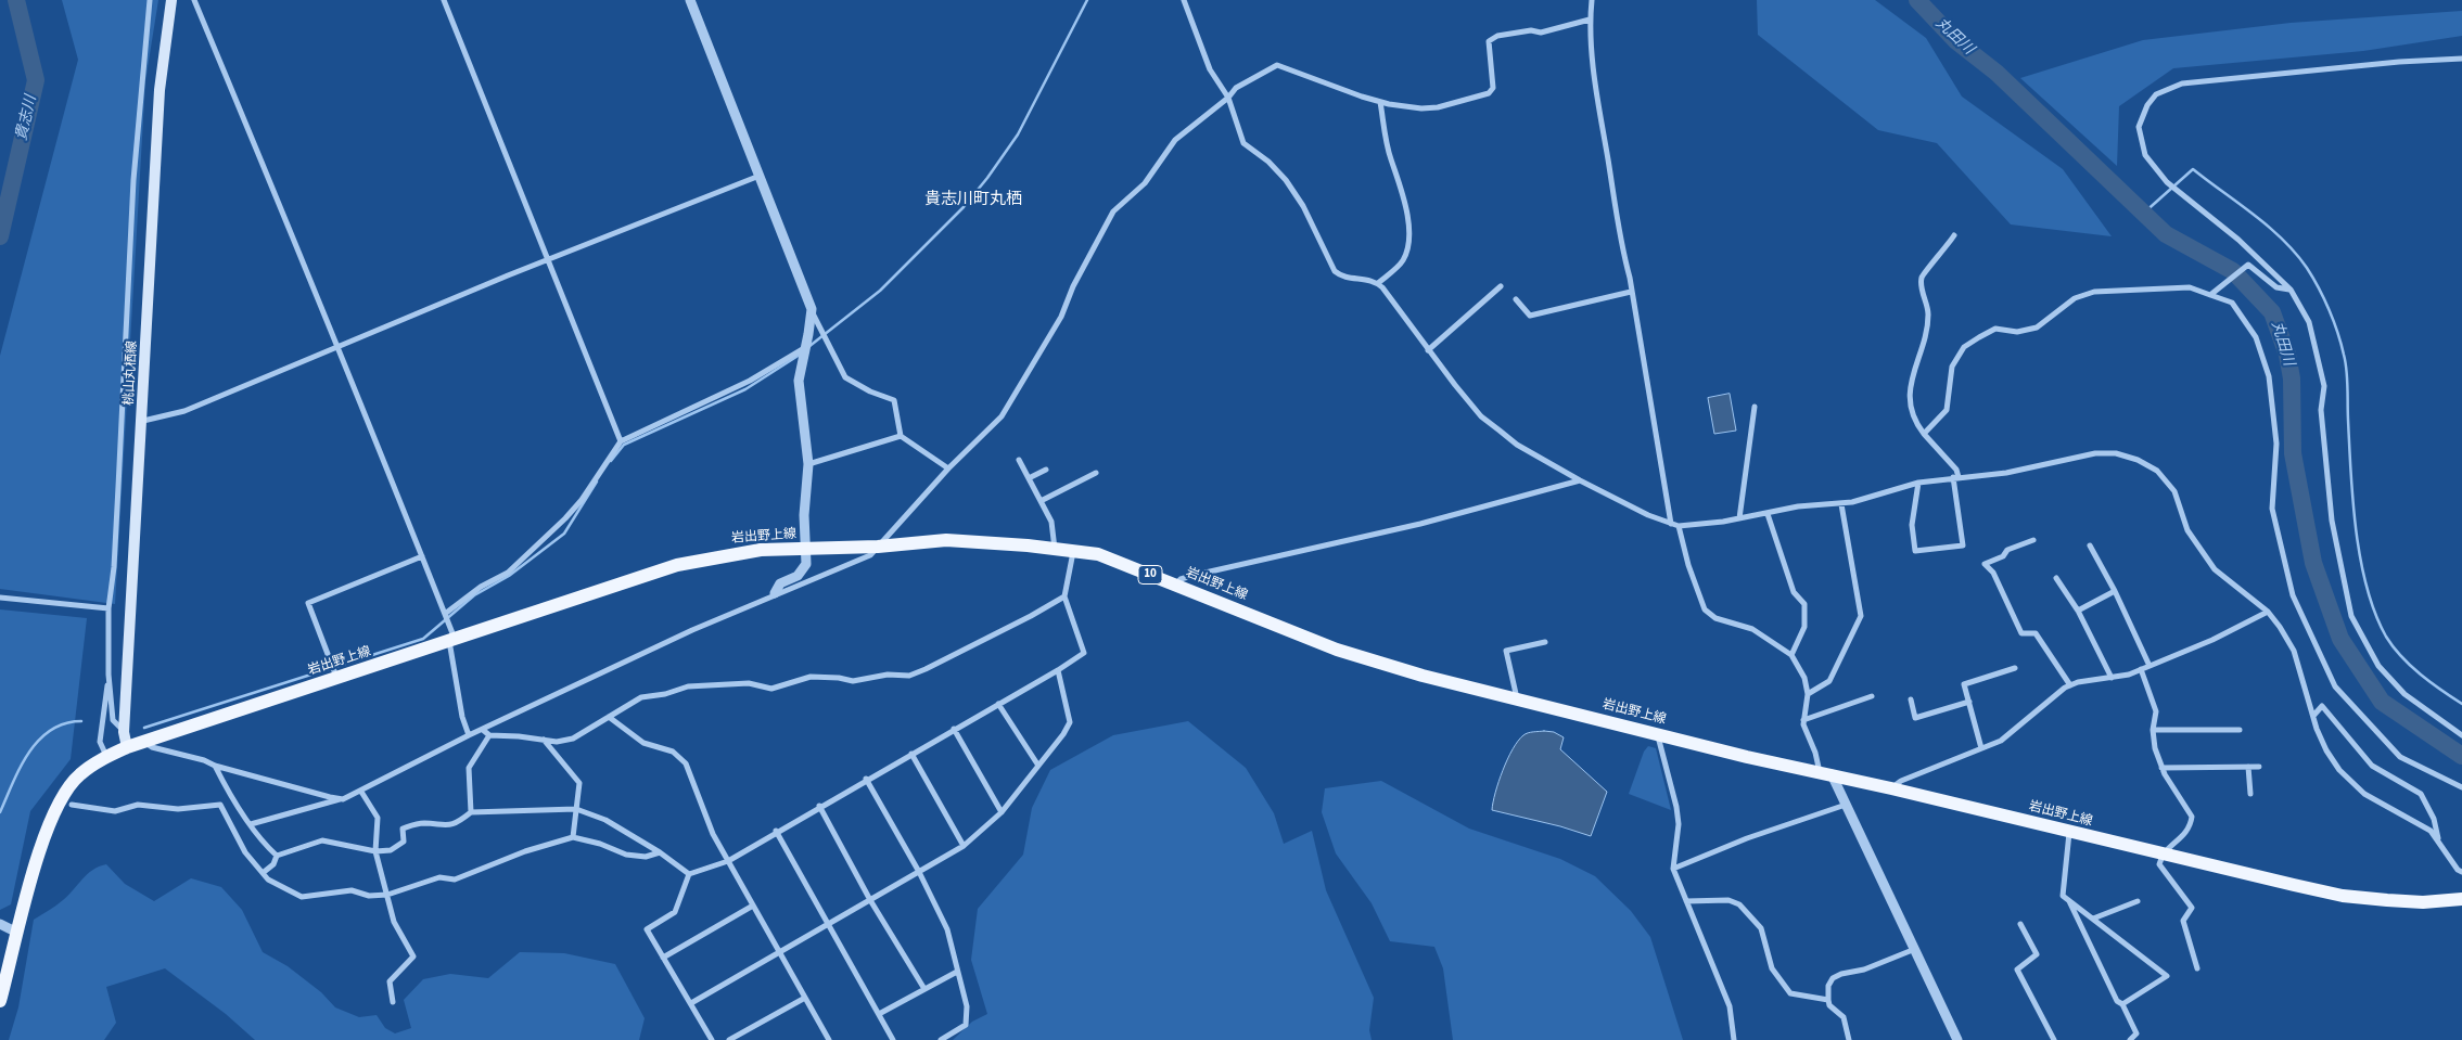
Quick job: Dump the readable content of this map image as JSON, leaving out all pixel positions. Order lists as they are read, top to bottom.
{
  "streets": {
    "main road": ["桃山丸栖線", "岩出野上線", "10"]
  },
  "crossings": [
    ["桃山丸栖線", "岩出野上線"]
  ],
  "districts": ["貴志川町丸栖"],
  "water": ["丸田川", "貴志川"]
}
